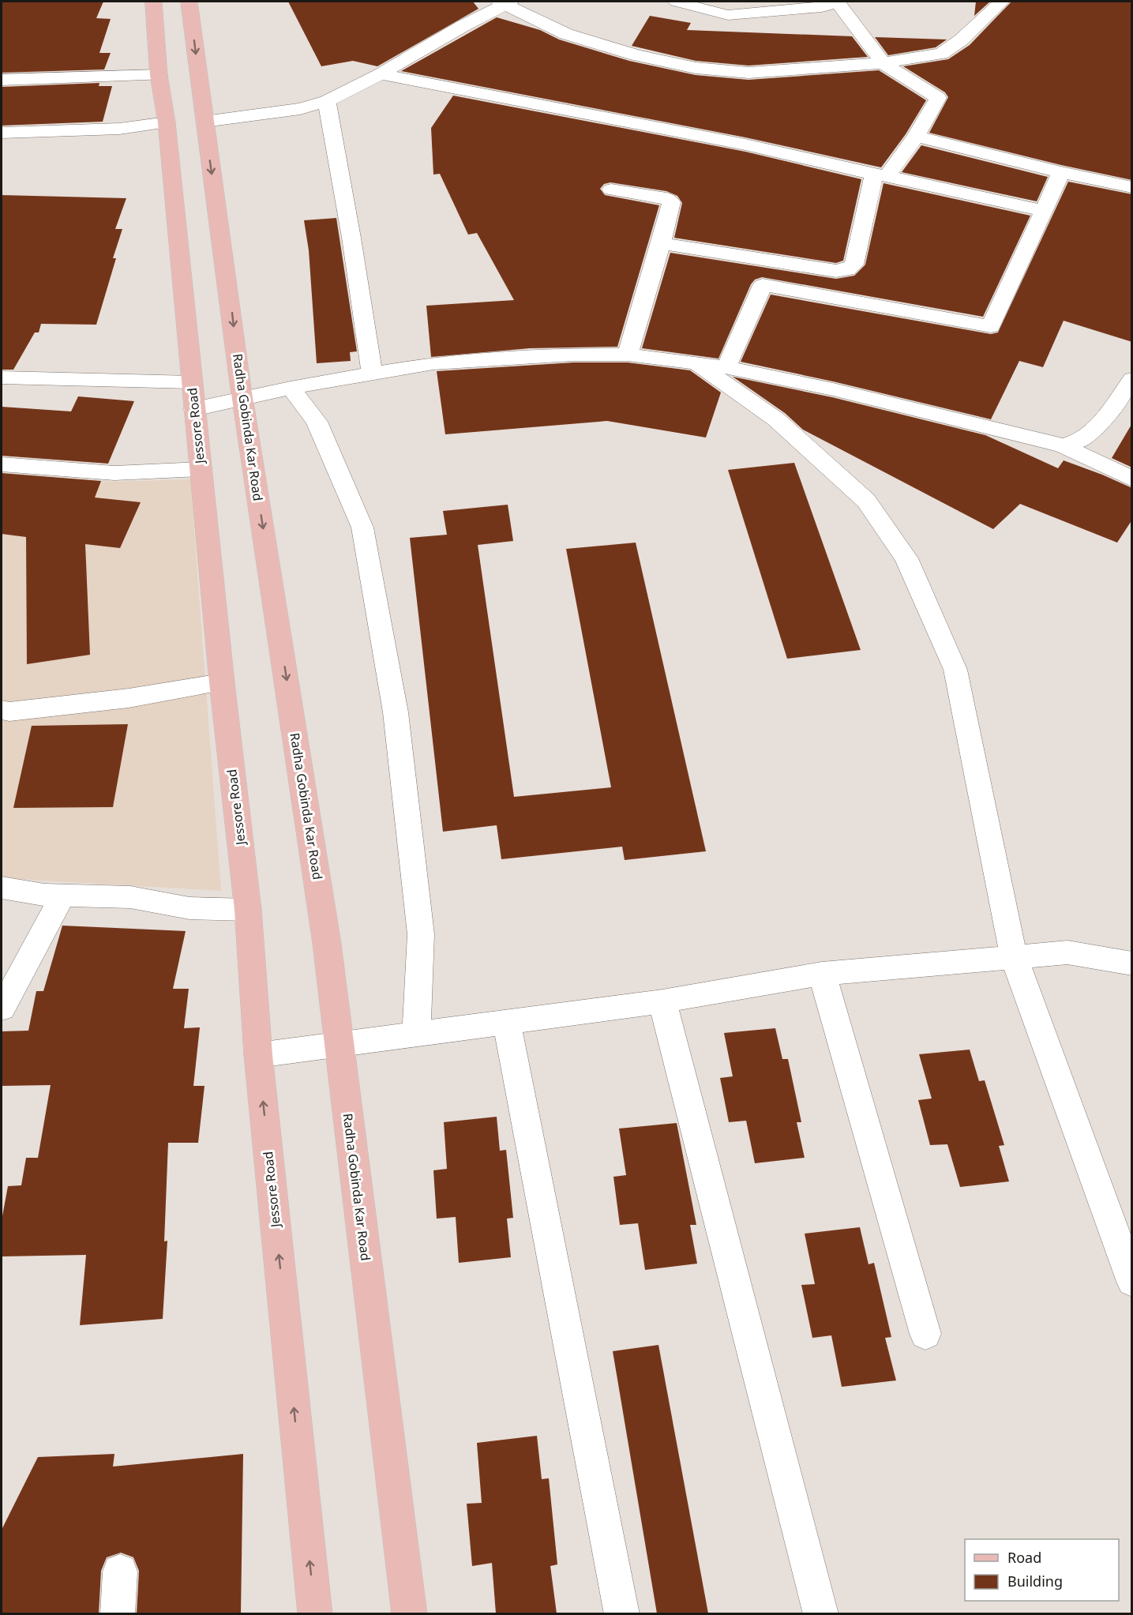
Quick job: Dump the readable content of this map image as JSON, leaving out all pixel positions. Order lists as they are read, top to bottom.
{
  "streets": {
    "main road": ["Jessore Road", "Radha Gobinda Kar Road"]
  },
  "one_way": ["Radha Gobinda Kar Road"],
  "legend": ["Road", "Building"]
}
